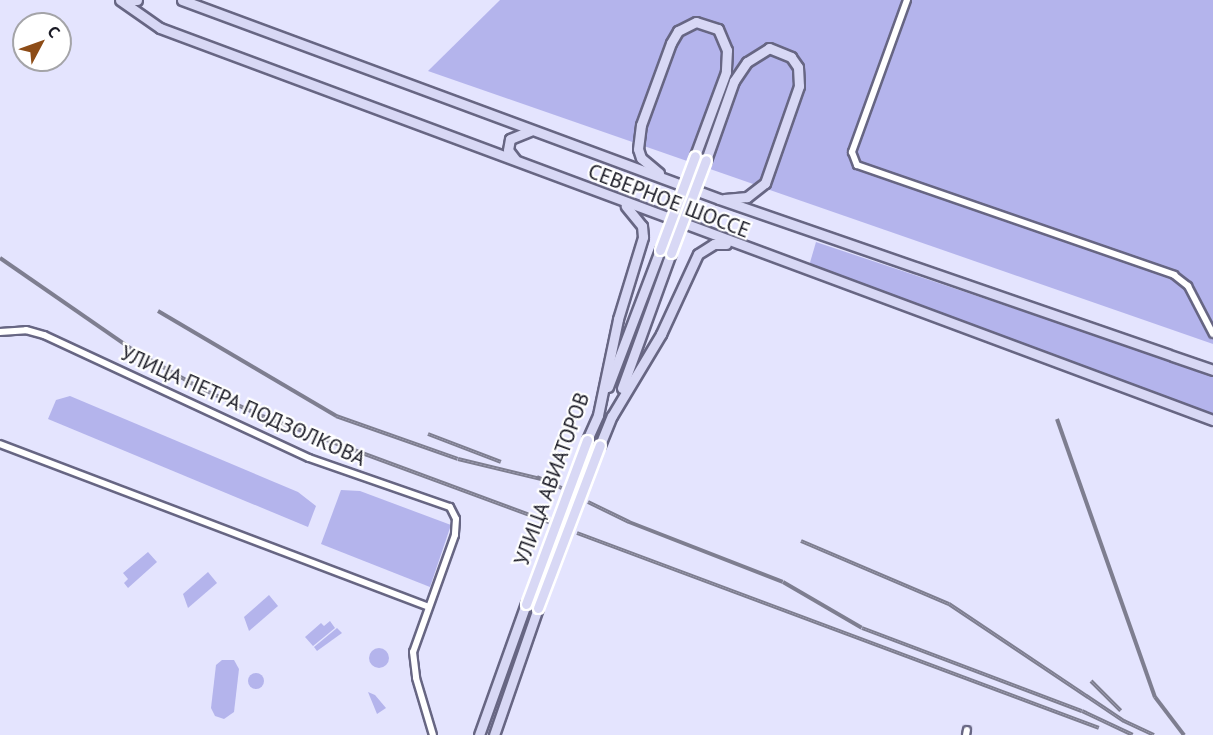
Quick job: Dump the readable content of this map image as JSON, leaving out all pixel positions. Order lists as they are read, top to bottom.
{
  "streets": {
    "main road": ["СЕВЕРНОЕ ШОССЕ", "УЛИЦА АВИАТОРОВ"],
    "street": ["УЛИЦА ПЕТРА ПОДЗОЛКОВА"]
  },
  "crossings": [
    ["СЕВЕРНОЕ ШОССЕ", "УЛИЦА АВИАТОРОВ"]
  ],
  "north": "top right"
}
